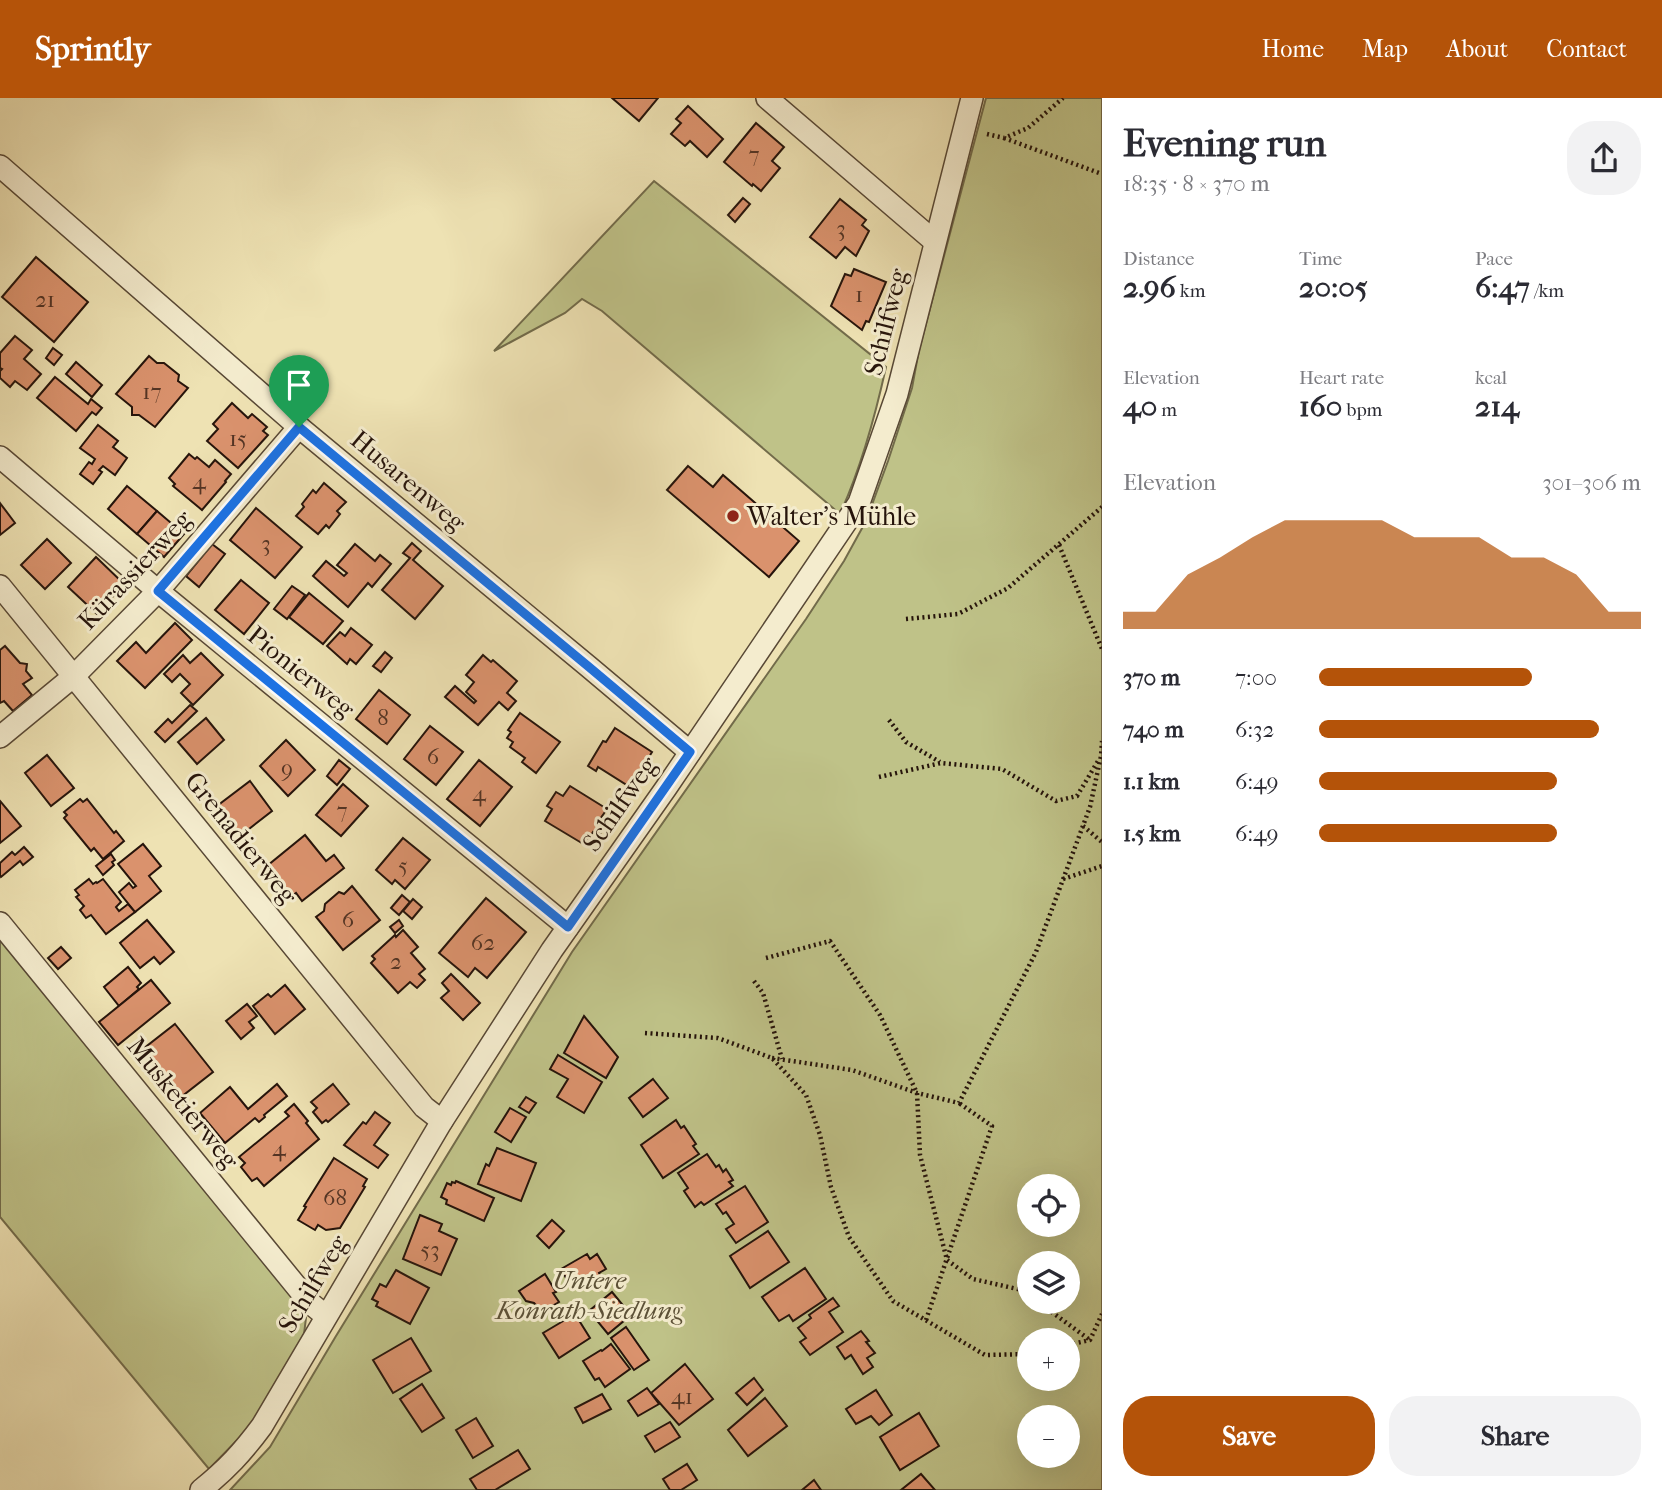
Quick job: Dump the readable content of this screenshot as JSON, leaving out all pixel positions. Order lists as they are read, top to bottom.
{
  "streets": {
    "street": [
      "Schilfweg",
      "Husarenweg",
      "Kürassierweg",
      "Pionierweg",
      "Grenadierweg",
      "Musketierweg"
    ]
  },
  "crossings": [
    ["Schilfweg", "Husarenweg"],
    ["Schilfweg", "Pionierweg"],
    ["Schilfweg", "Grenadierweg"],
    ["Schilfweg", "Musketierweg"],
    ["Husarenweg", "Kürassierweg"],
    ["Kürassierweg", "Pionierweg"],
    ["Kürassierweg", "Grenadierweg"]
  ],
  "parks": ["Untere Konrath-Siedlung"],
  "places": ["Walter's Mühle"],
  "house_numbers": [
    "7",
    "3",
    "1",
    "21",
    "17",
    "15",
    "4",
    "3",
    "8",
    "6",
    "9",
    "4",
    "7",
    "5",
    "6",
    "62",
    "2",
    "4",
    "68",
    "53",
    "41"
  ],
  "page": {
    "header": "Sprintly",
    "nav": [
      "Home",
      "Map",
      "About",
      "Contact"
    ],
    "heading": ["Evening run", "18:35 · 8 × 370 m"],
    "stats": [
      ["Distance", "2.96 km"],
      ["Time", "20:05"],
      ["Pace", "6:47 /km"],
      ["Elevation", "40 m"],
      ["Heart rate", "160 bpm"],
      ["kcal", "214"]
    ],
    "chart": ["Elevation", "301–306 m"],
    "list": [
      {
        "name": "370 m",
        "note": "7:00"
      },
      {
        "name": "740 m",
        "note": "6:32"
      },
      {
        "name": "1.1 km",
        "note": "6:49"
      },
      {
        "name": "1.5 km",
        "note": "6:49"
      }
    ],
    "map_buttons": ["+", "−"],
    "buttons": ["Save", "Share"]
  }
}
